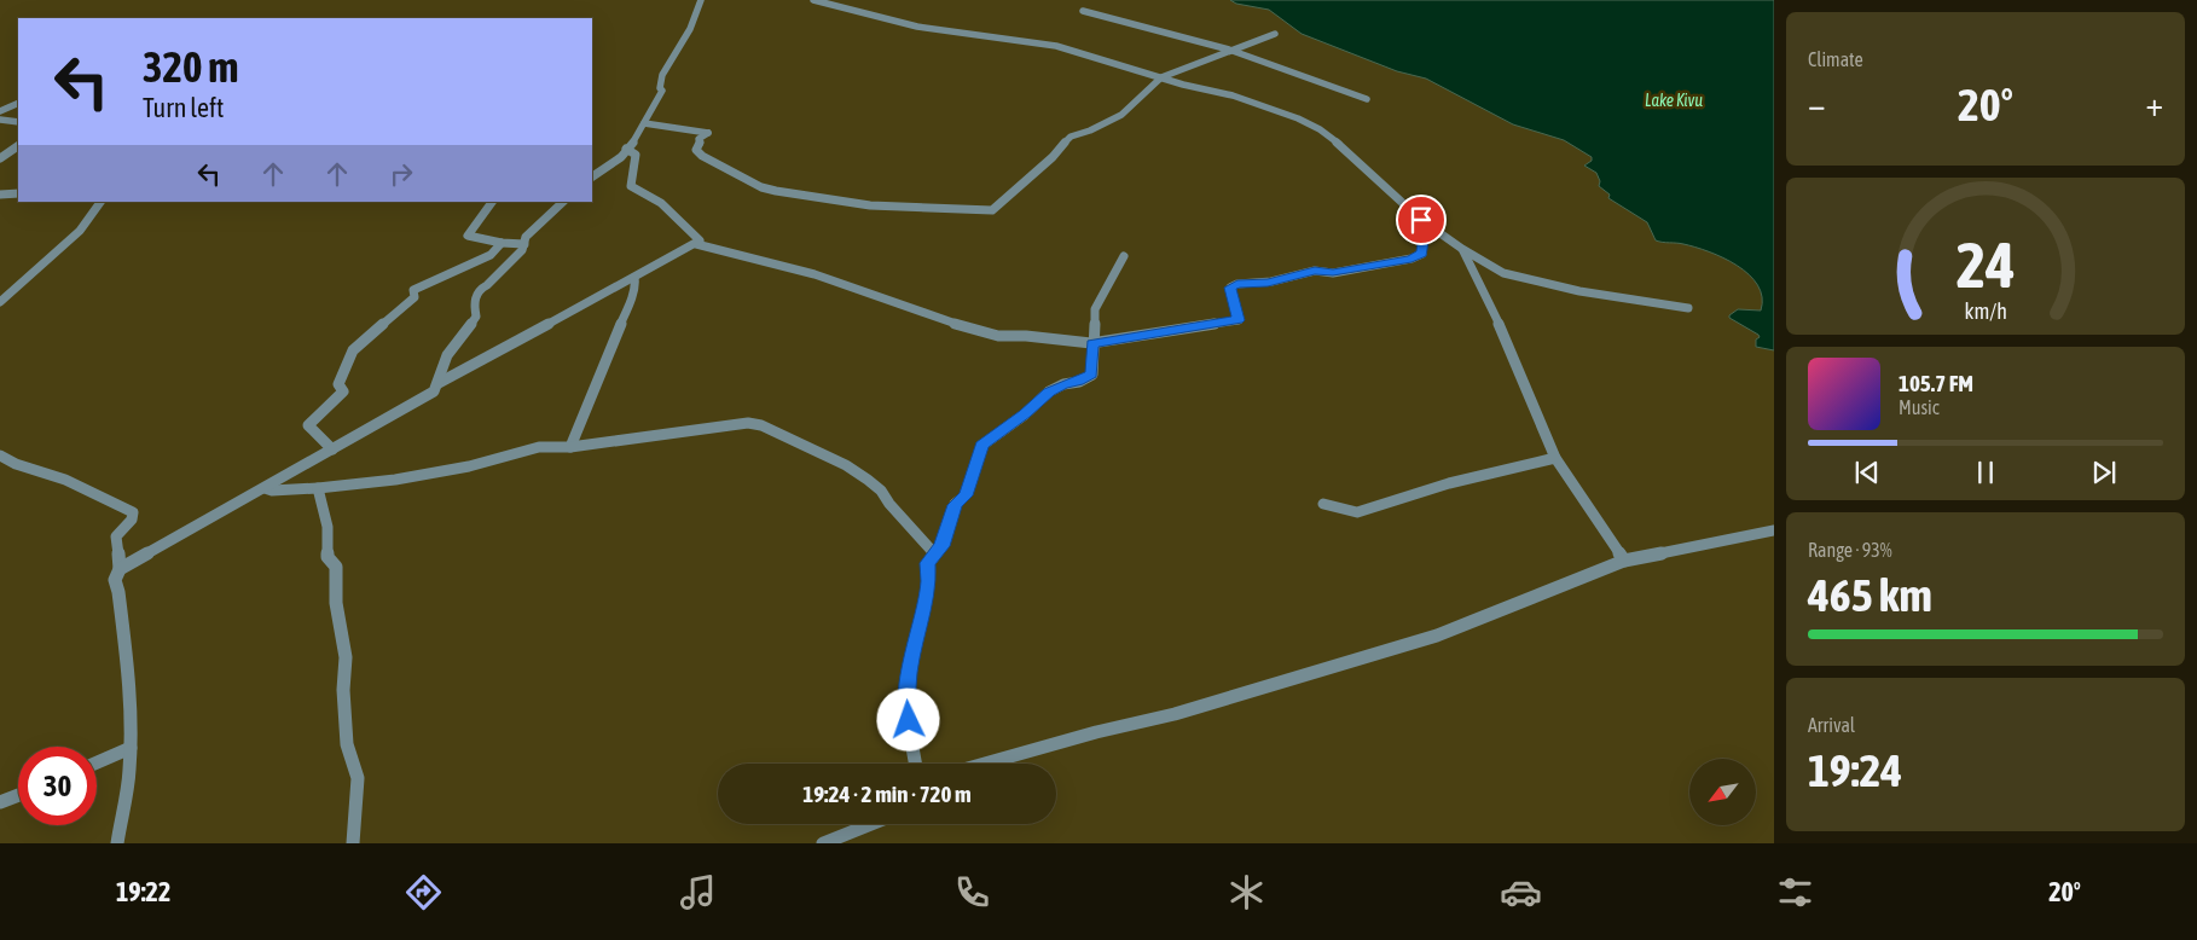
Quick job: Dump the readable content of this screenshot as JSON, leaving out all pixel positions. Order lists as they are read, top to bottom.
{
  "water": ["Lake Kivu"],
  "north": "bottom left",
  "page": {
    "tile": [
      "Climate",
      ["Range · 93%", "465 km"],
      ["Arrival", "19:24"]
    ],
    "turn": ["320 m", "Turn left"],
    "heat": ["−", "20°", "+"],
    "song": ["105.7 FM", "Music"],
    "limit": "30",
    "trip": "19:24 · 2 min · 720 m",
    "tabs": ["19:22", "20°"],
    "gauge": ["24", "km/h"]
  }
}
